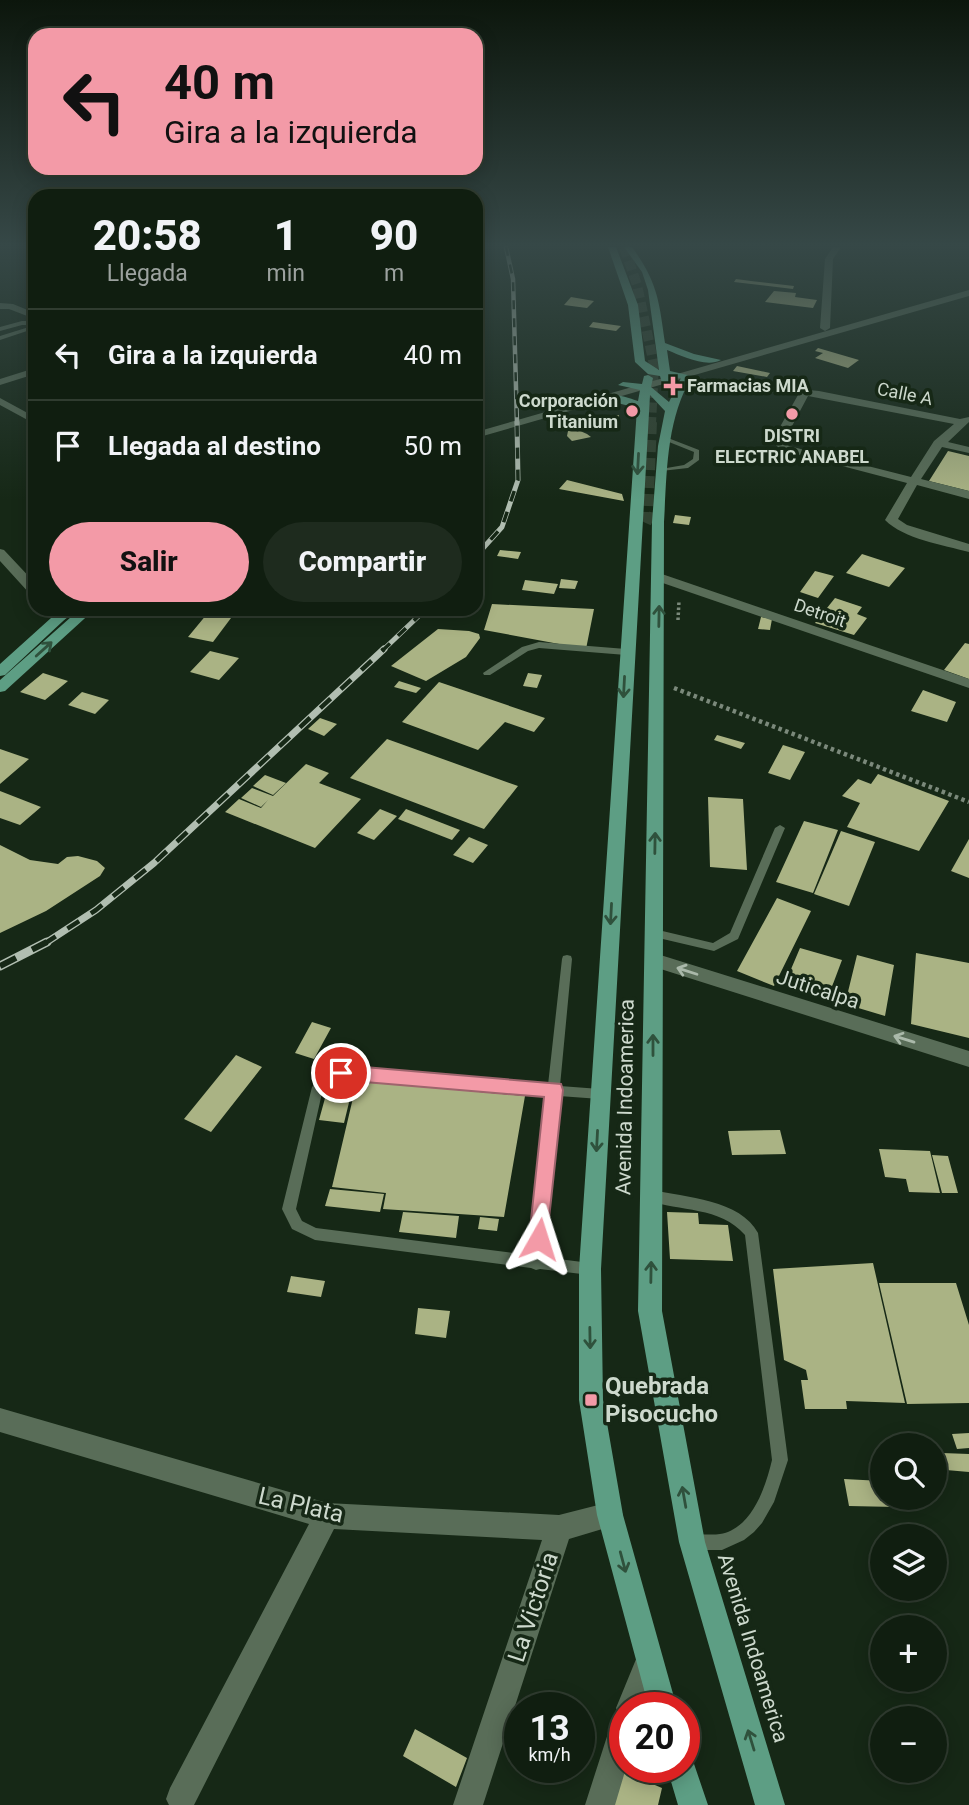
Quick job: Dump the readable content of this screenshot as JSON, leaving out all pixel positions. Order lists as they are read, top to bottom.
{
  "streets": {
    "main road": ["Avenida Indoamerica"],
    "street": [
      "Calle A",
      "Detroit",
      "Juticalpa",
      "La Plata",
      "La Victoria"
    ]
  },
  "crossings": [
    ["Calle A", "Avenida Indoamerica"],
    ["Detroit", "Avenida Indoamerica"],
    ["Juticalpa", "Avenida Indoamerica"],
    ["Avenida Indoamerica", "La Plata"],
    ["La Plata", "La Victoria"]
  ],
  "one_way": ["Juticalpa"],
  "places": {
    "health": ["Farmacias MIA"],
    "other": ["Corporación Titanium", "DISTRI ELECTRIC ANABEL"],
    "transit": ["Quebrada Pisocucho"]
  },
  "page": {
    "turn": ["40 m", "Gira a la izquierda"],
    "eta": [
      "20:58",
      "Llegada",
      "1",
      "min",
      "90",
      "m"
    ],
    "list": [
      {
        "name": "Gira a la izquierda",
        "value": "40 m"
      },
      {
        "name": "Llegada al destino",
        "value": "50 m"
      }
    ],
    "buttons": ["Salir", "Compartir"],
    "map_buttons": ["+", "−"],
    "speed": "13 km/h",
    "limit": "20"
  }
}
